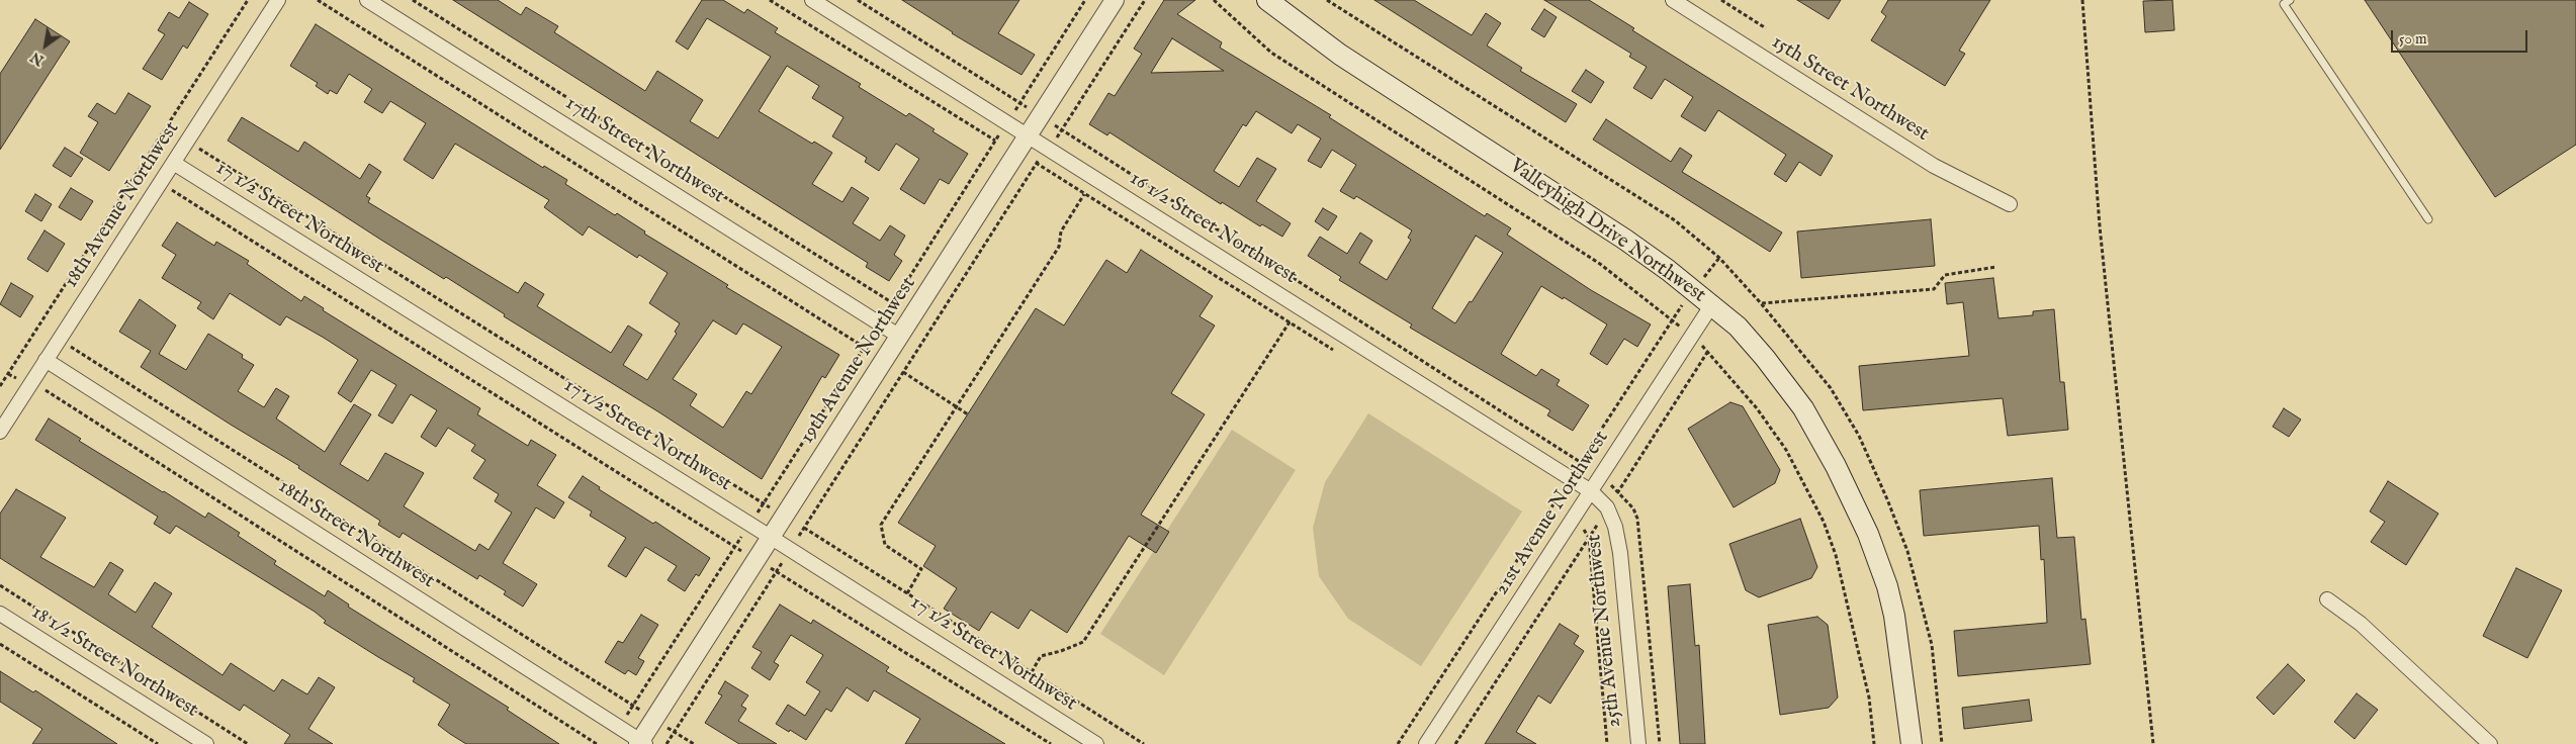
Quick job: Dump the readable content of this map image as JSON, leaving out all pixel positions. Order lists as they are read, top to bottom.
{
  "streets": {
    "main road": ["Valleyhigh Drive Northwest"],
    "street": [
      "15th Street Northwest",
      "17th Street Northwest",
      "18th Avenue Northwest",
      "17 1/2 Street Northwest",
      "16 1/2 Street Northwest",
      "19th Avenue Northwest",
      "21st Avenue Northwest",
      "18th Street Northwest",
      "25th Avenue Northwest",
      "18 1/2 Street Northwest"
    ]
  },
  "crossings": [
    ["17th Street Northwest", "19th Avenue Northwest"],
    ["18th Avenue Northwest", "17 1/2 Street Northwest"],
    ["18th Avenue Northwest", "18th Street Northwest"],
    ["17 1/2 Street Northwest", "19th Avenue Northwest"],
    ["16 1/2 Street Northwest", "19th Avenue Northwest"],
    ["16 1/2 Street Northwest", "21st Avenue Northwest"],
    ["16 1/2 Street Northwest", "25th Avenue Northwest"],
    ["Valleyhigh Drive Northwest", "21st Avenue Northwest"],
    ["19th Avenue Northwest", "18th Street Northwest"],
    ["21st Avenue Northwest", "25th Avenue Northwest"]
  ],
  "scale_bar": "50 m",
  "north": "bottom left"
}
